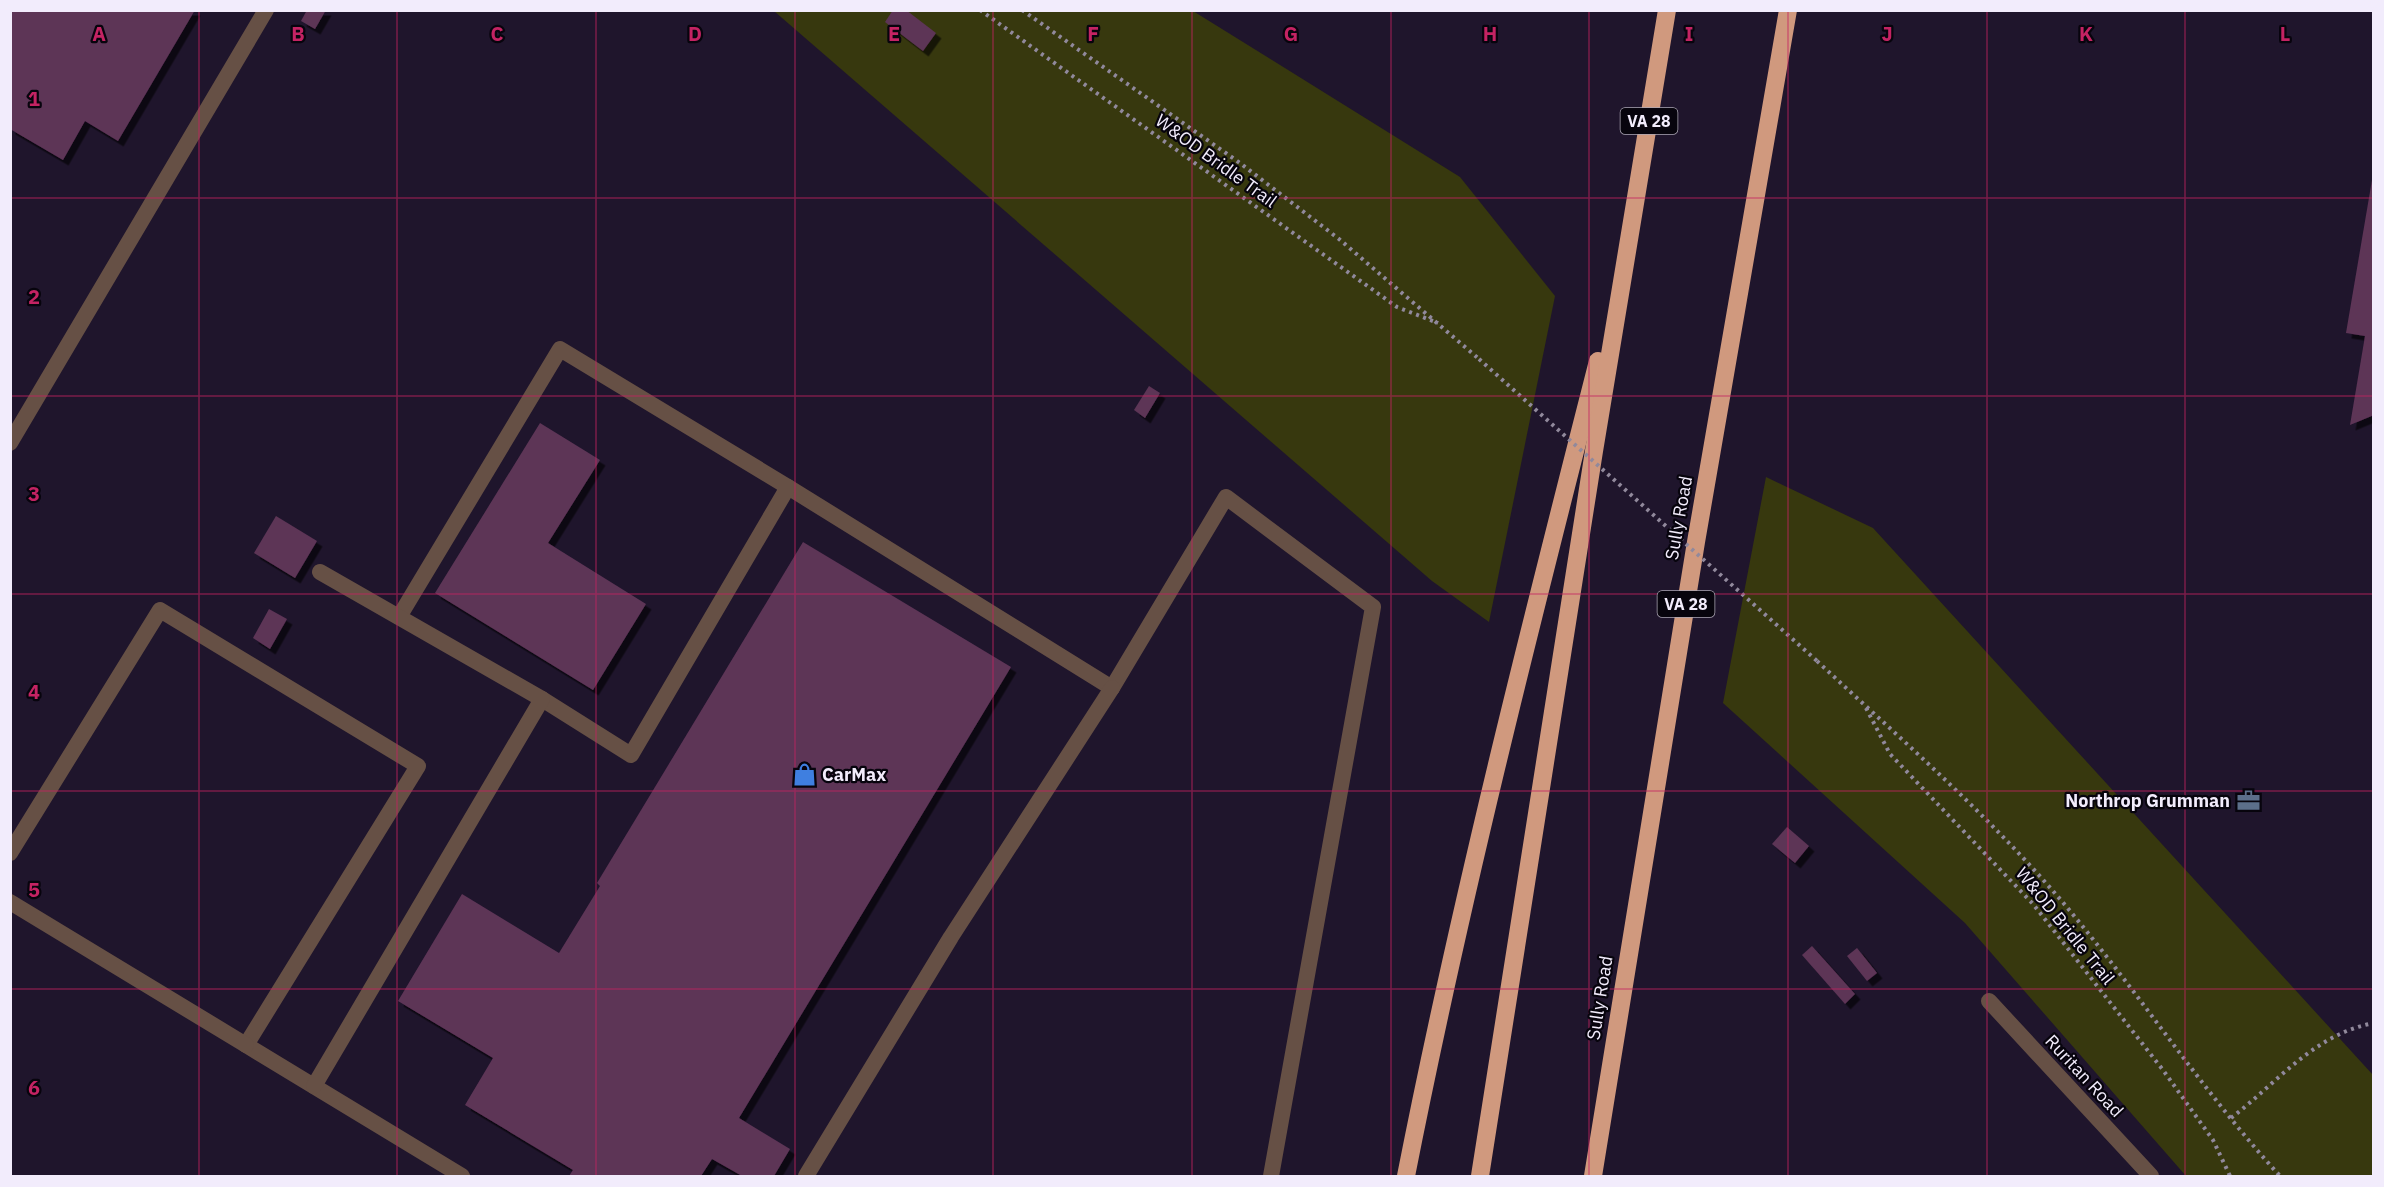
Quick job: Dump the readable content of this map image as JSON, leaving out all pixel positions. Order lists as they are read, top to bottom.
{
  "streets": {
    "highway": ["VA 28", "Sully Road"],
    "street": ["Ruritan Road"],
    "path": ["W&OD Bridle Trail"]
  },
  "places": {
    "shop": ["CarMax"],
    "office": ["Northrop Grumman"]
  },
  "grid": {
    "columns": [
      "A",
      "B",
      "C",
      "D",
      "E",
      "F",
      "G",
      "H",
      "I",
      "J",
      "K",
      "L"
    ],
    "rows": [
      "1",
      "2",
      "3",
      "4",
      "5",
      "6"
    ]
  }
}
